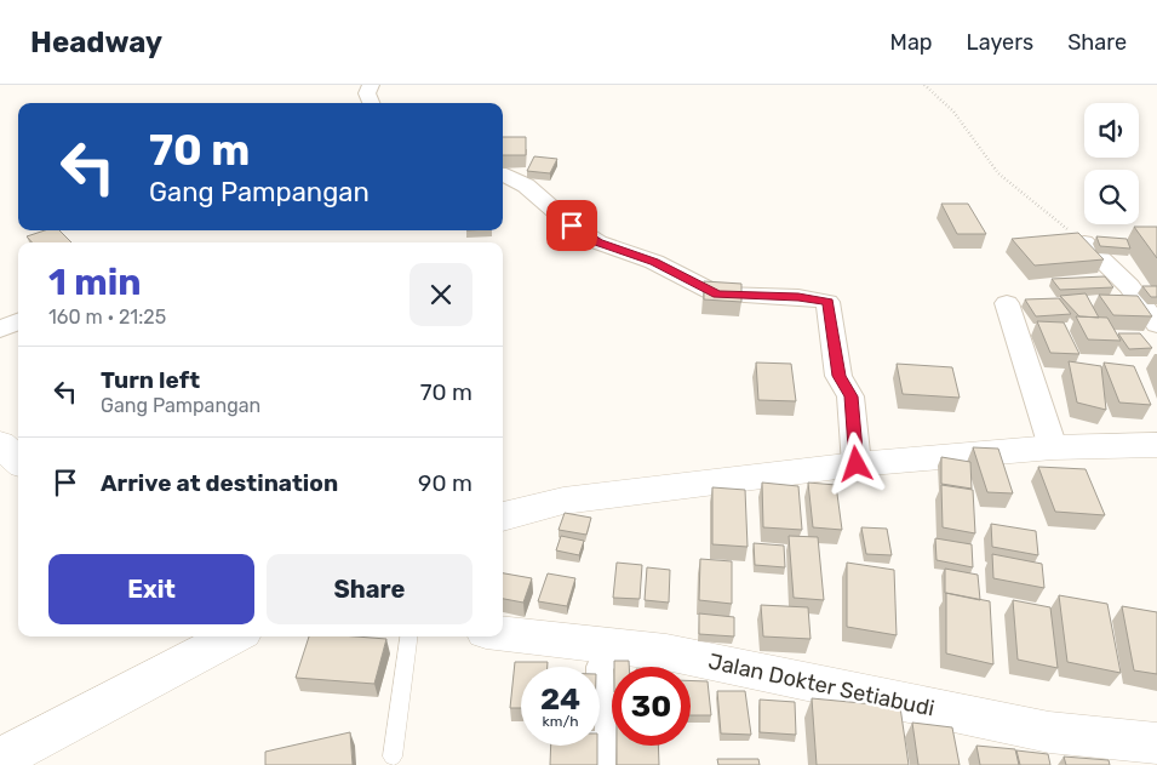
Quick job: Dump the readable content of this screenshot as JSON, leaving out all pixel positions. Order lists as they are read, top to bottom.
{
  "streets": {
    "street": ["Jalan Dokter Setiabudi"]
  },
  "page": {
    "header": "Headway",
    "nav": ["Map", "Layers", "Share"],
    "turn": ["70 m", "Gang Pampangan"],
    "heading": ["1 min", "160 m · 21:25"],
    "list": [
      {
        "name": "Turn left",
        "note": "Gang Pampangan",
        "value": "70 m"
      },
      {
        "name": "Arrive at destination",
        "value": "90 m"
      }
    ],
    "buttons": ["Exit", "Share"],
    "speed": "24 km/h",
    "limit": "30"
  }
}
